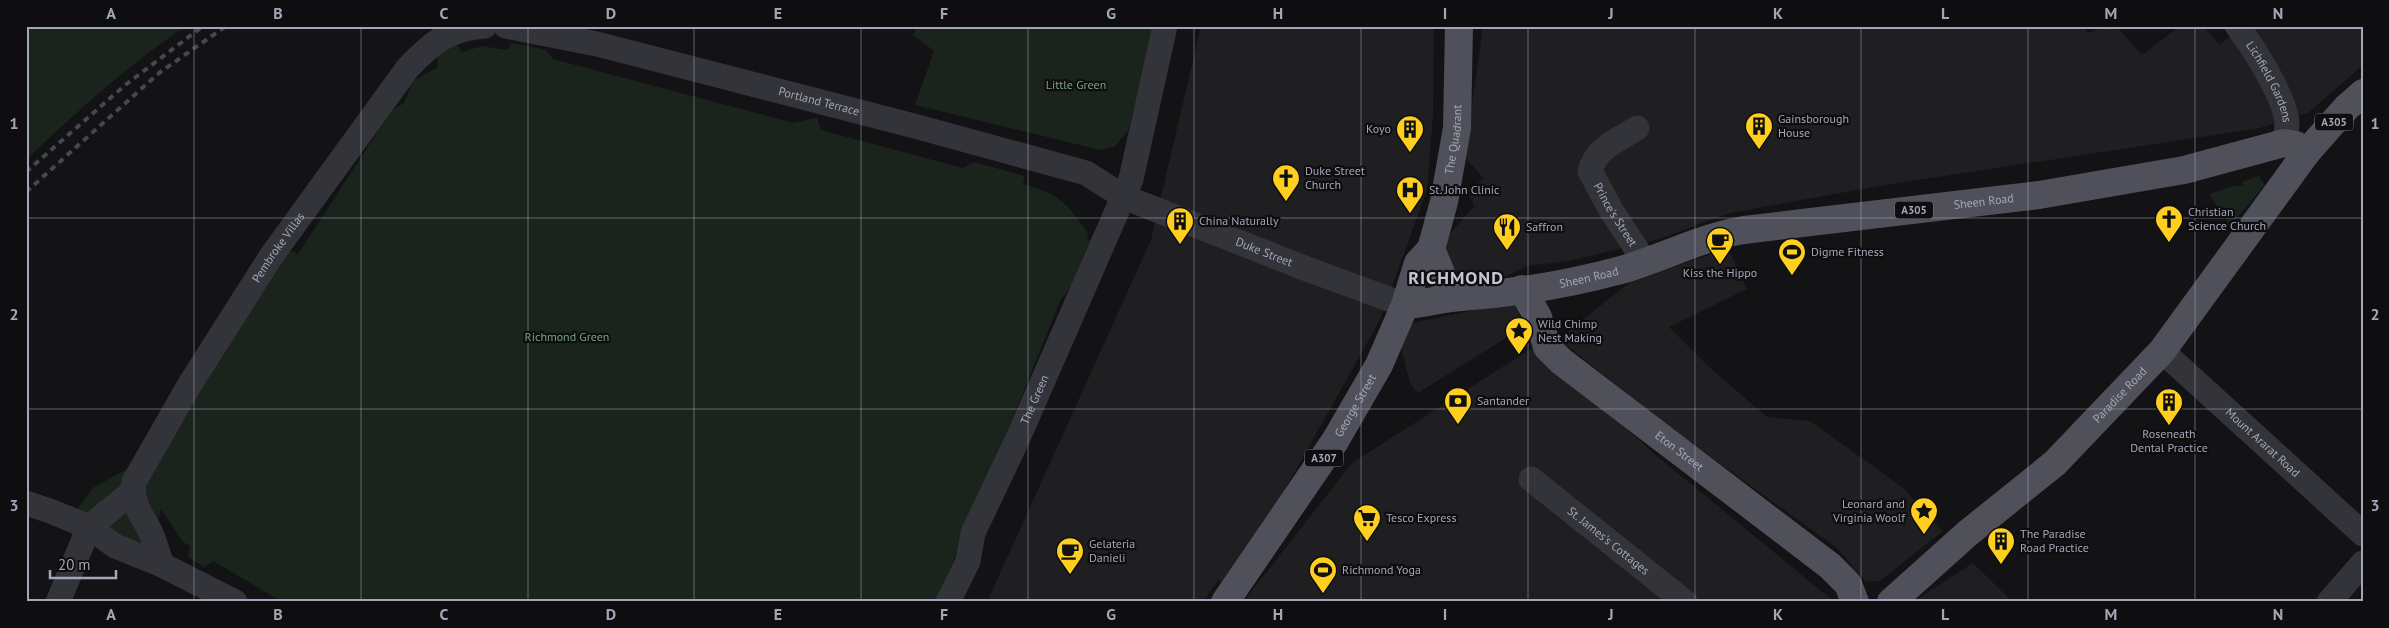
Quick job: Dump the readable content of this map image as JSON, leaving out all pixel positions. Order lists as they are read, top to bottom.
{
  "streets": {
    "main road": [
      "A305",
      "The Quadrant",
      "Sheen Road",
      "Paradise Road",
      "George Street",
      "Eton Street",
      "A307"
    ],
    "street": [
      "Lichfield Gardens",
      "Portland Terrace",
      "Prince's Street",
      "Pembroke Villas",
      "Duke Street",
      "The Green",
      "Mount Ararat Road",
      "St. James's Cottages"
    ]
  },
  "crossings": [
    ["Lichfield Gardens", "A305"],
    ["Lichfield Gardens", "Sheen Road"],
    ["Lichfield Gardens", "Paradise Road"],
    ["Portland Terrace", "Duke Street"],
    ["Portland Terrace", "The Green"],
    ["A305", "Sheen Road"],
    ["A305", "Paradise Road"],
    ["The Quadrant", "George Street"],
    ["Sheen Road", "Prince's Street"],
    ["Sheen Road", "Duke Street"],
    ["Sheen Road", "Paradise Road"],
    ["Sheen Road", "George Street"],
    ["Sheen Road", "Eton Street"],
    ["Duke Street", "The Green"],
    ["Duke Street", "George Street"],
    ["Paradise Road", "Mount Ararat Road"]
  ],
  "districts": ["RICHMOND"],
  "parks": ["Little Green", "Richmond Green"],
  "places": {
    "building": [
      "Gainsborough House",
      "Koyo",
      "China Naturally",
      "Roseneath Dental Practice",
      "The Paradise Road Practice"
    ],
    "church": ["Duke Street Church", "Christian Science Church"],
    "hospital": ["St. John Clinic"],
    "restaurant": ["Saffron"],
    "cafe": ["Kiss the Hippo", "Gelateria Danieli"],
    "sports": ["Digme Fitness", "Richmond Yoga"],
    "place": ["Wild Chimp Nest Making", "Leonard and Virginia Woolf"],
    "bank": ["Santander"],
    "supermarket": ["Tesco Express"]
  },
  "scale_bar": "20 m",
  "grid": {
    "columns": [
      "A",
      "B",
      "C",
      "D",
      "E",
      "F",
      "G",
      "H",
      "I",
      "J",
      "K",
      "L",
      "M",
      "N"
    ],
    "rows": ["1", "2", "3"]
  }
}
